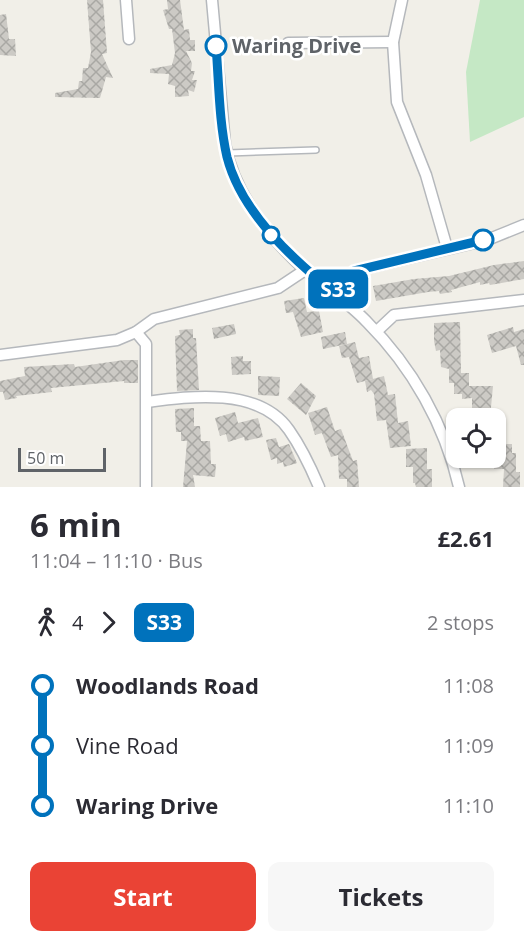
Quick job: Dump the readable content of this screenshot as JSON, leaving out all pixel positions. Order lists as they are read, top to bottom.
{
  "places": ["Waring Drive"],
  "lines": ["bus line S33"],
  "scale_bar": "50 m",
  "page": {
    "on_map": "S33",
    "scale": "50 m",
    "heading": ["6 min", "11:04 – 11:10 · Bus", "£2.61"],
    "legs": ["4", "S33", "2 stops"],
    "list": [
      {
        "name": "Woodlands Road",
        "value": "11:08"
      },
      {
        "name": "Vine Road",
        "value": "11:09"
      },
      {
        "name": "Waring Drive",
        "value": "11:10"
      }
    ],
    "buttons": ["Start", "Tickets"]
  }
}
